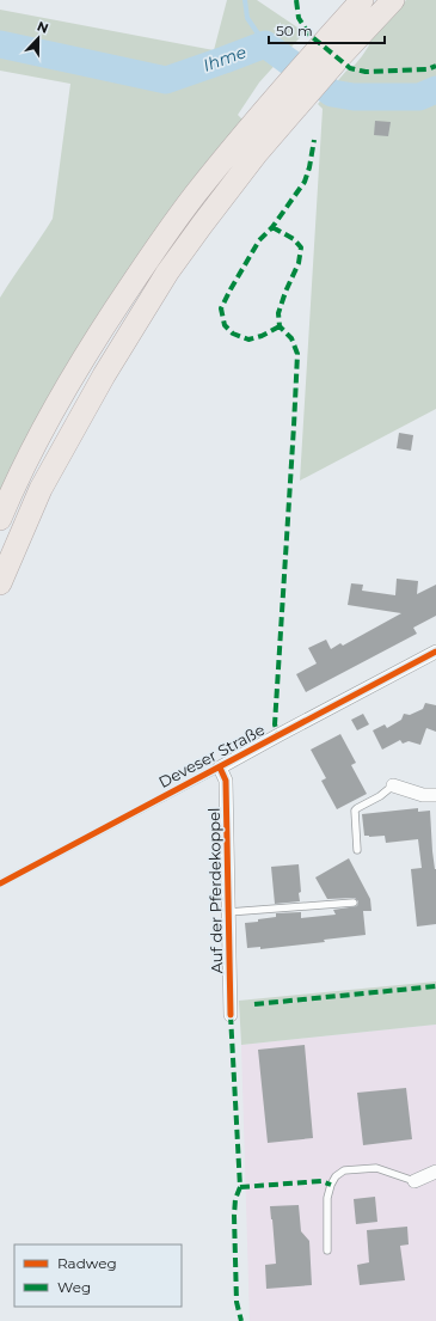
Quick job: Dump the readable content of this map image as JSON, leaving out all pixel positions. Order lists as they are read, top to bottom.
{
  "streets": {
    "street": ["Deveser Straße", "Auf der Pferdekoppel"]
  },
  "crossings": [
    ["Deveser Straße", "Auf der Pferdekoppel"]
  ],
  "water": ["Ihme"],
  "legend": ["Radweg", "Weg"],
  "scale_bar": "50 m",
  "north": "top"
}
